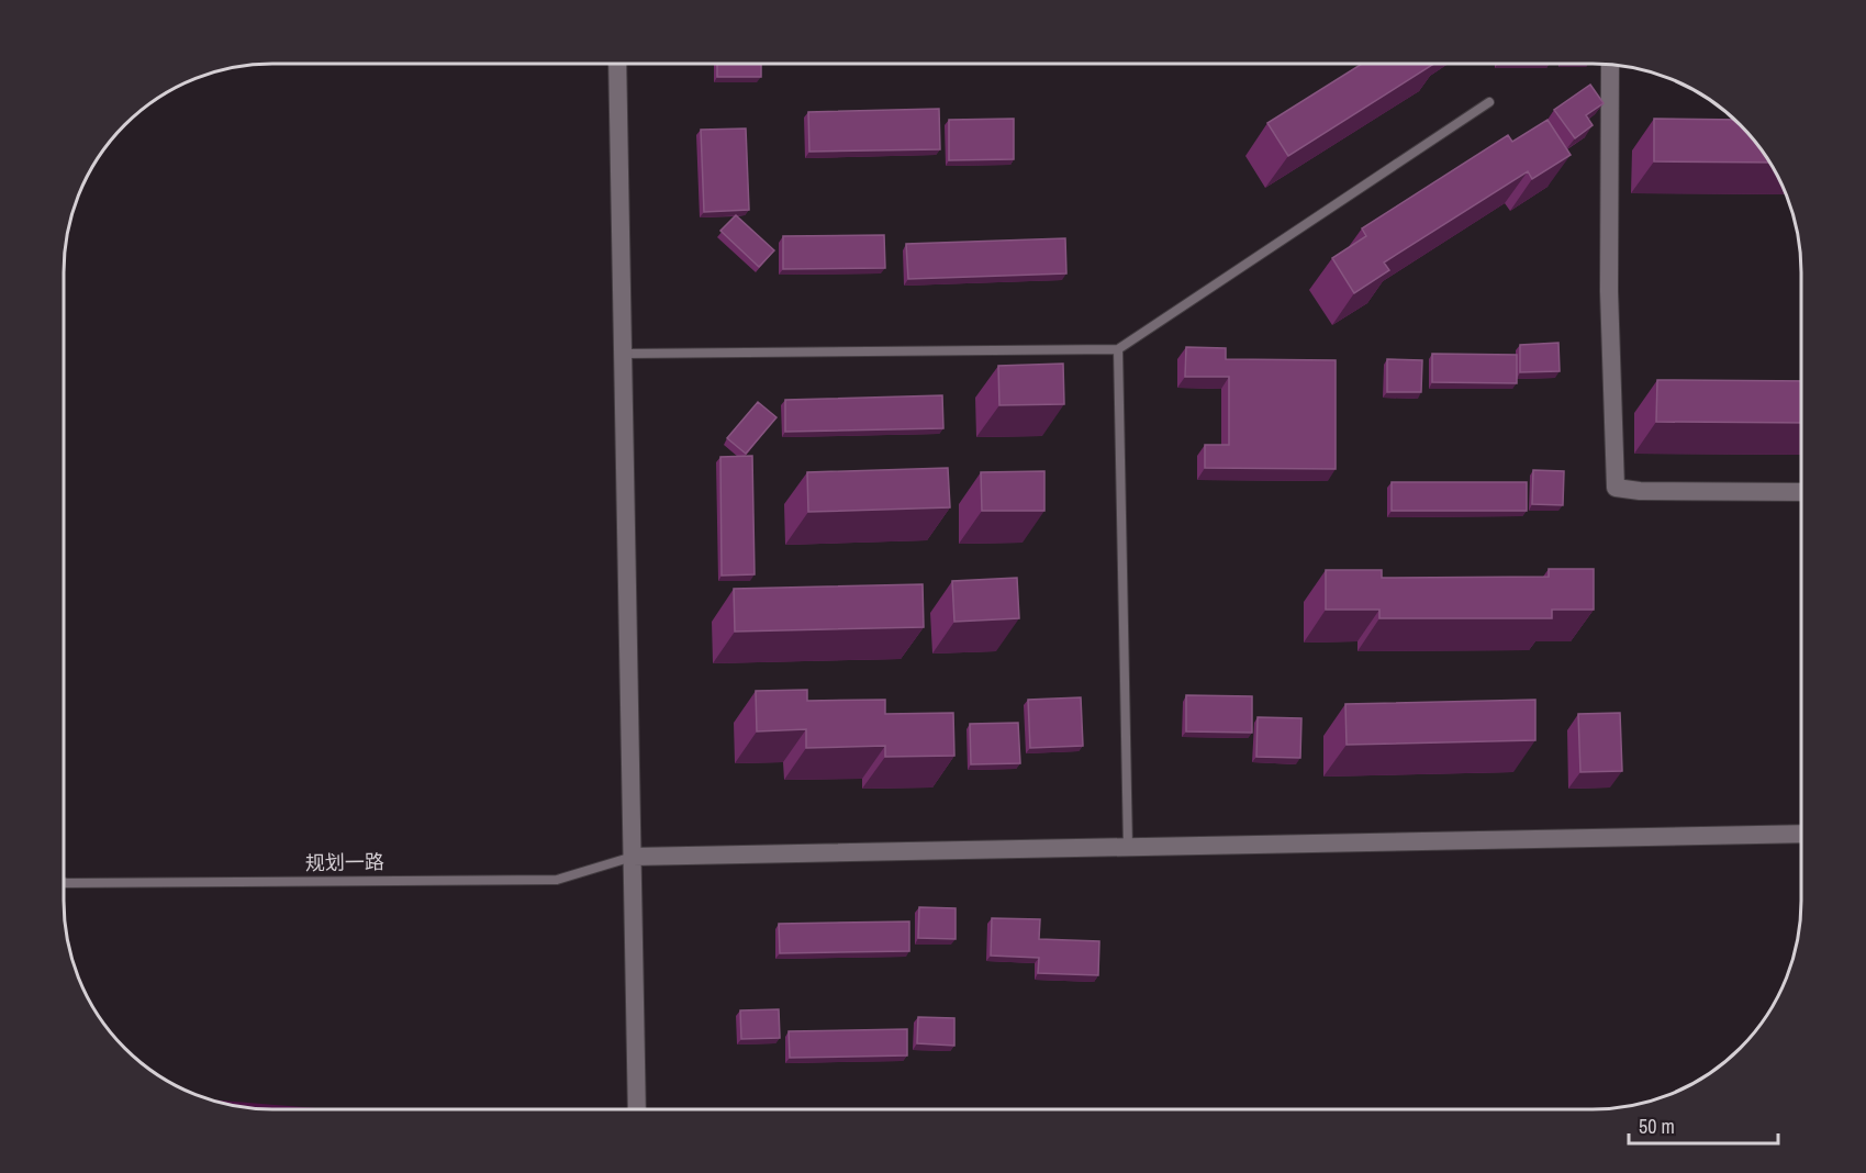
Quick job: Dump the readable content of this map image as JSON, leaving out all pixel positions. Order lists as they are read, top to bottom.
{
  "streets": {
    "lane": ["规划一路"]
  },
  "scale_bar": "50 m"
}
